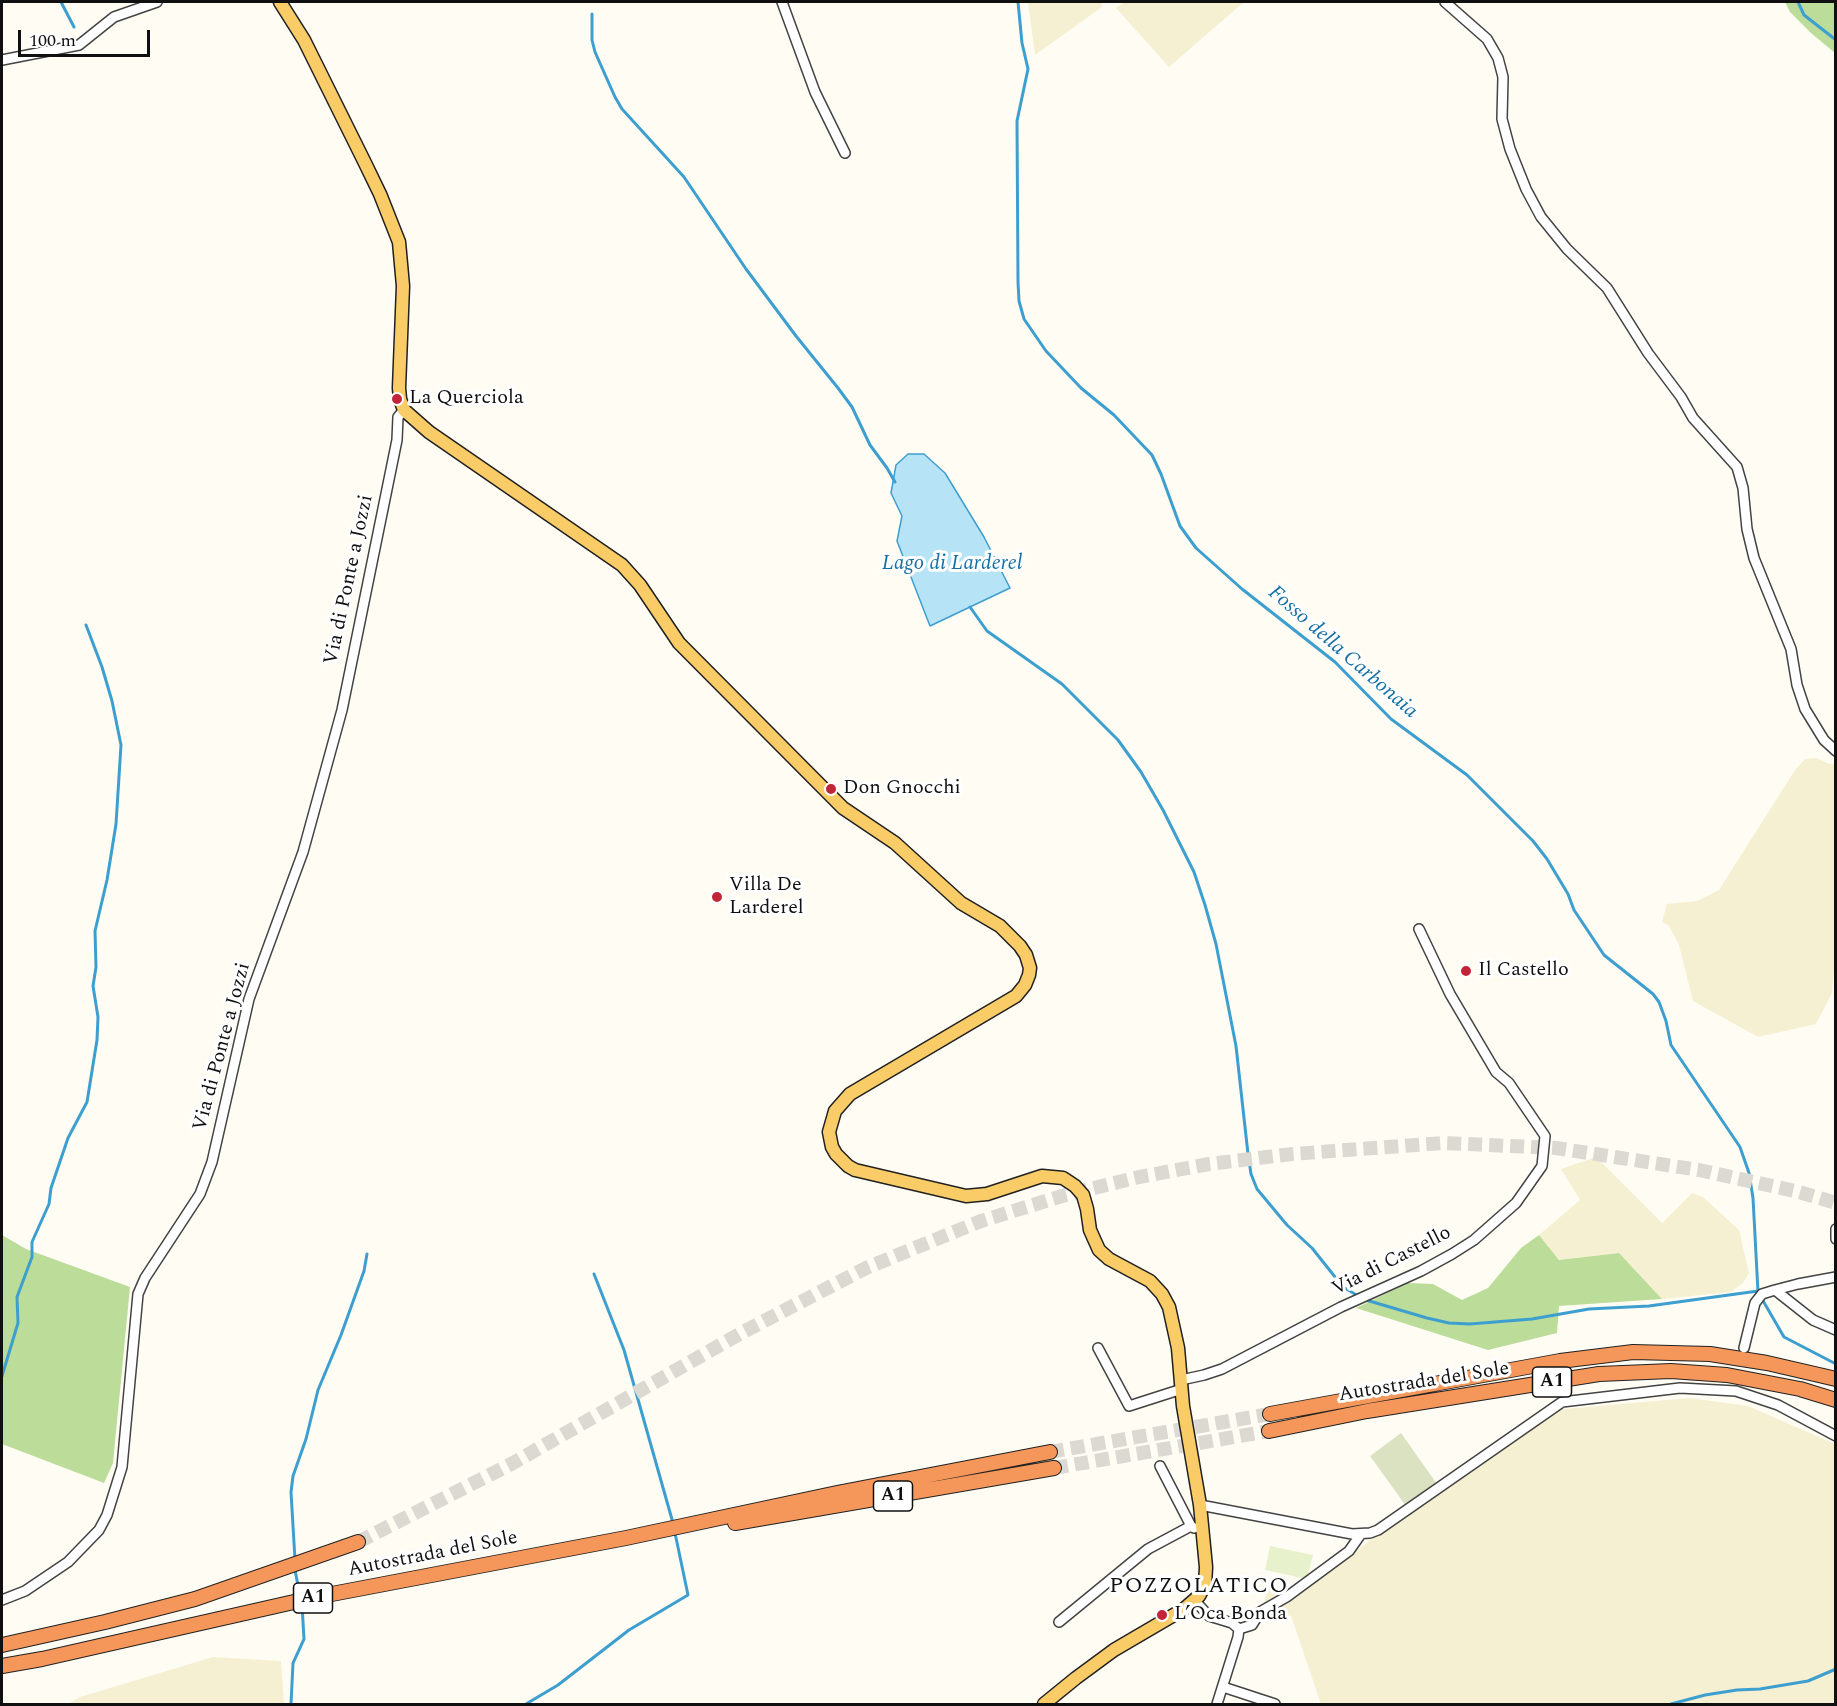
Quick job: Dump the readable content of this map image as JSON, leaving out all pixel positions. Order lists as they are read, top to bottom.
{
  "streets": {
    "highway": ["A1", "Autostrada del Sole"],
    "street": ["Via di Ponte a Jozzi", "Via di Castello"]
  },
  "districts": ["POZZOLATICO"],
  "water": ["Lago di Larderel", "Fosso della Carbonaia"],
  "places": [
    "La Querciola",
    "Don Gnocchi",
    "Villa De Larderel",
    "Il Castello",
    "L’Oca Bonda"
  ],
  "scale_bar": "100 m"
}
